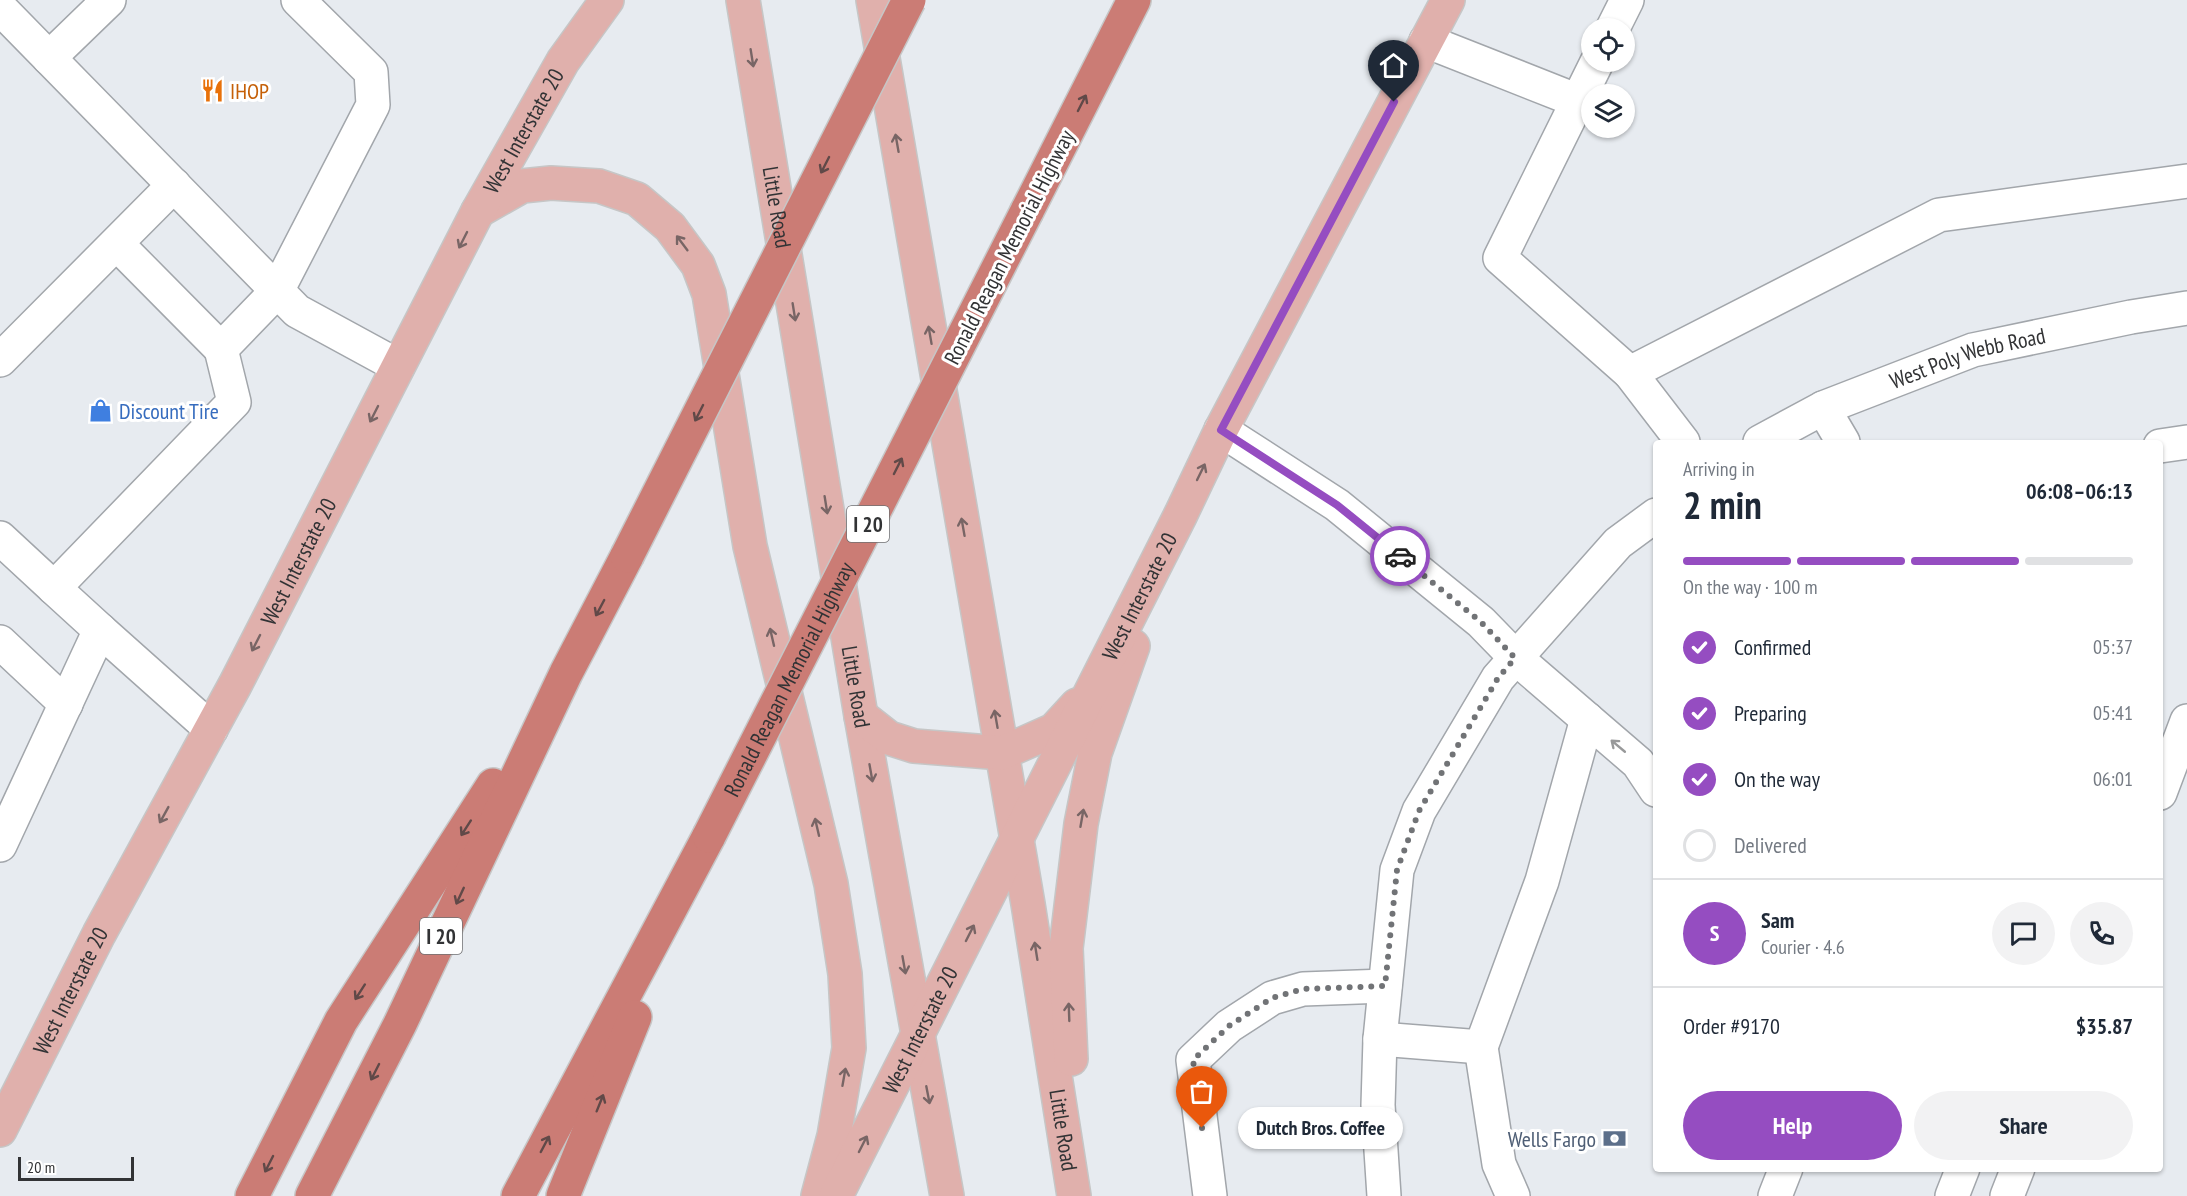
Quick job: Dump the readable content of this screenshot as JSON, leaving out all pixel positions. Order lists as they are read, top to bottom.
{
  "streets": {
    "highway": ["Ronald Reagan Memorial Highway", "I 20"],
    "main road": ["West Interstate 20", "Little Road"],
    "street": ["West Poly Webb Road"]
  },
  "crossings": [
    ["West Interstate 20", "Little Road"]
  ],
  "places": {
    "restaurant": ["IHOP"],
    "shop": ["Discount Tire"],
    "other": ["Dutch Bros. Coffee"],
    "bank": ["Wells Fargo"]
  },
  "scale_bar": "20 m",
  "page": {
    "heading": ["2 min", "Arriving in", "06:08–06:13"],
    "panel": [
      "Sam",
      "Courier · 4.6",
      "Order #9170",
      "$35.87"
    ],
    "bar": "On the way · 100 m",
    "list": [
      ["Confirmed", "05:37"],
      ["Preparing", "05:41"],
      ["On the way", "06:01"],
      "Delivered"
    ],
    "round": "S",
    "buttons": ["Help", "Share"],
    "bubble": "Dutch Bros. Coffee",
    "scale": "20 m"
  }
}
